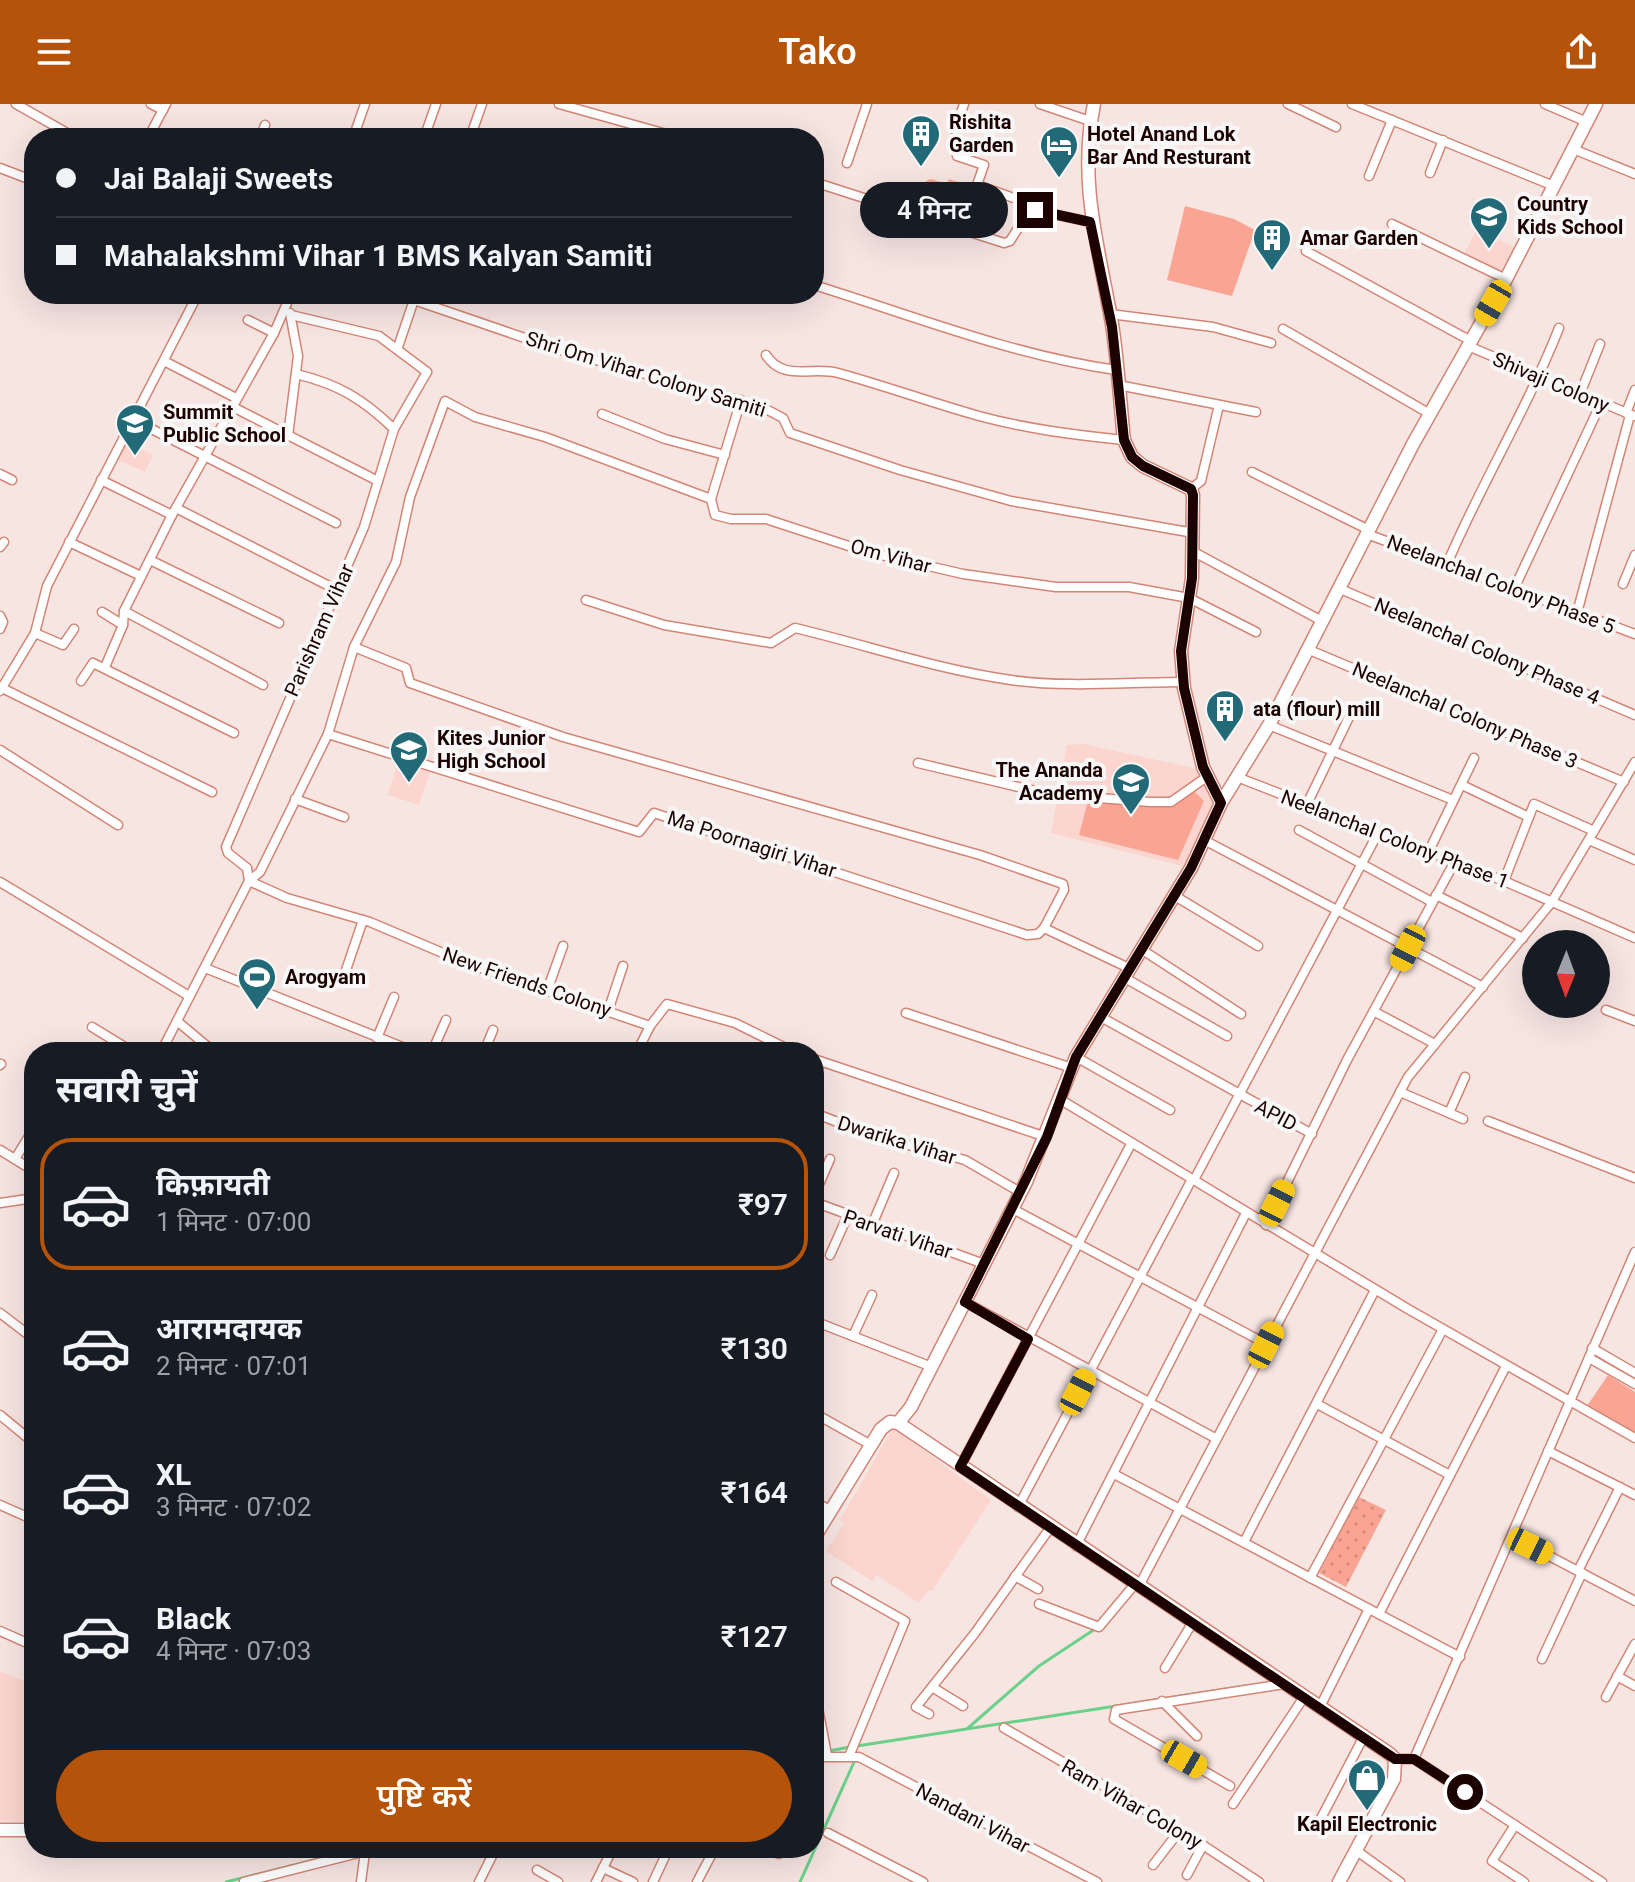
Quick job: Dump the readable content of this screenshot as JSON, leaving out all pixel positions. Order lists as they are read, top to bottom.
{
  "streets": {
    "street": [
      "Shri Om Vihar Colony Samiti",
      "Shivaji Colony",
      "Om Vihar",
      "Neelanchal Colony Phase 5",
      "Parishram Vihar",
      "Neelanchal Colony Phase 4",
      "Neelanchal Colony Phase 3",
      "Neelanchal Colony Phase 1",
      "Ma Poornagiri Vihar",
      "New Friends Colony",
      "APID",
      "Dwarika Vihar",
      "Parvati Vihar",
      "Ram Vihar Colony",
      "Nandani Vihar"
    ]
  },
  "crossings": [
    ["Parishram Vihar", "New Friends Colony"]
  ],
  "places": {
    "building": ["Rishita Garden", "Amar Garden", "ata (flour) mill"],
    "hotel": ["Hotel Anand Lok Bar And Resturant"],
    "school or university": [
      "Country Kids School",
      "Summit Public School",
      "Kites Junior High School",
      "The Ananda Academy"
    ],
    "sports": ["Arogyam"],
    "shop": ["Kapil Electronic"]
  },
  "north": "bottom",
  "page": {
    "header": "Tako",
    "banner": ["Jai Balaji Sweets", "Mahalakshmi Vihar 1 BMS Kalyan Samiti"],
    "bubble": "4 मिनट",
    "heading": "सवारी चुनें",
    "list": [
      {
        "name": "किफ़ायती",
        "note": "1 मिनट · 07:00",
        "value": "₹97"
      },
      {
        "name": "आरामदायक",
        "note": "2 मिनट · 07:01",
        "value": "₹130"
      },
      {
        "name": "XL",
        "note": "3 मिनट · 07:02",
        "value": "₹164"
      },
      {
        "name": "Black",
        "note": "4 मिनट · 07:03",
        "value": "₹127"
      }
    ],
    "buttons": "पुष्टि करें"
  }
}
